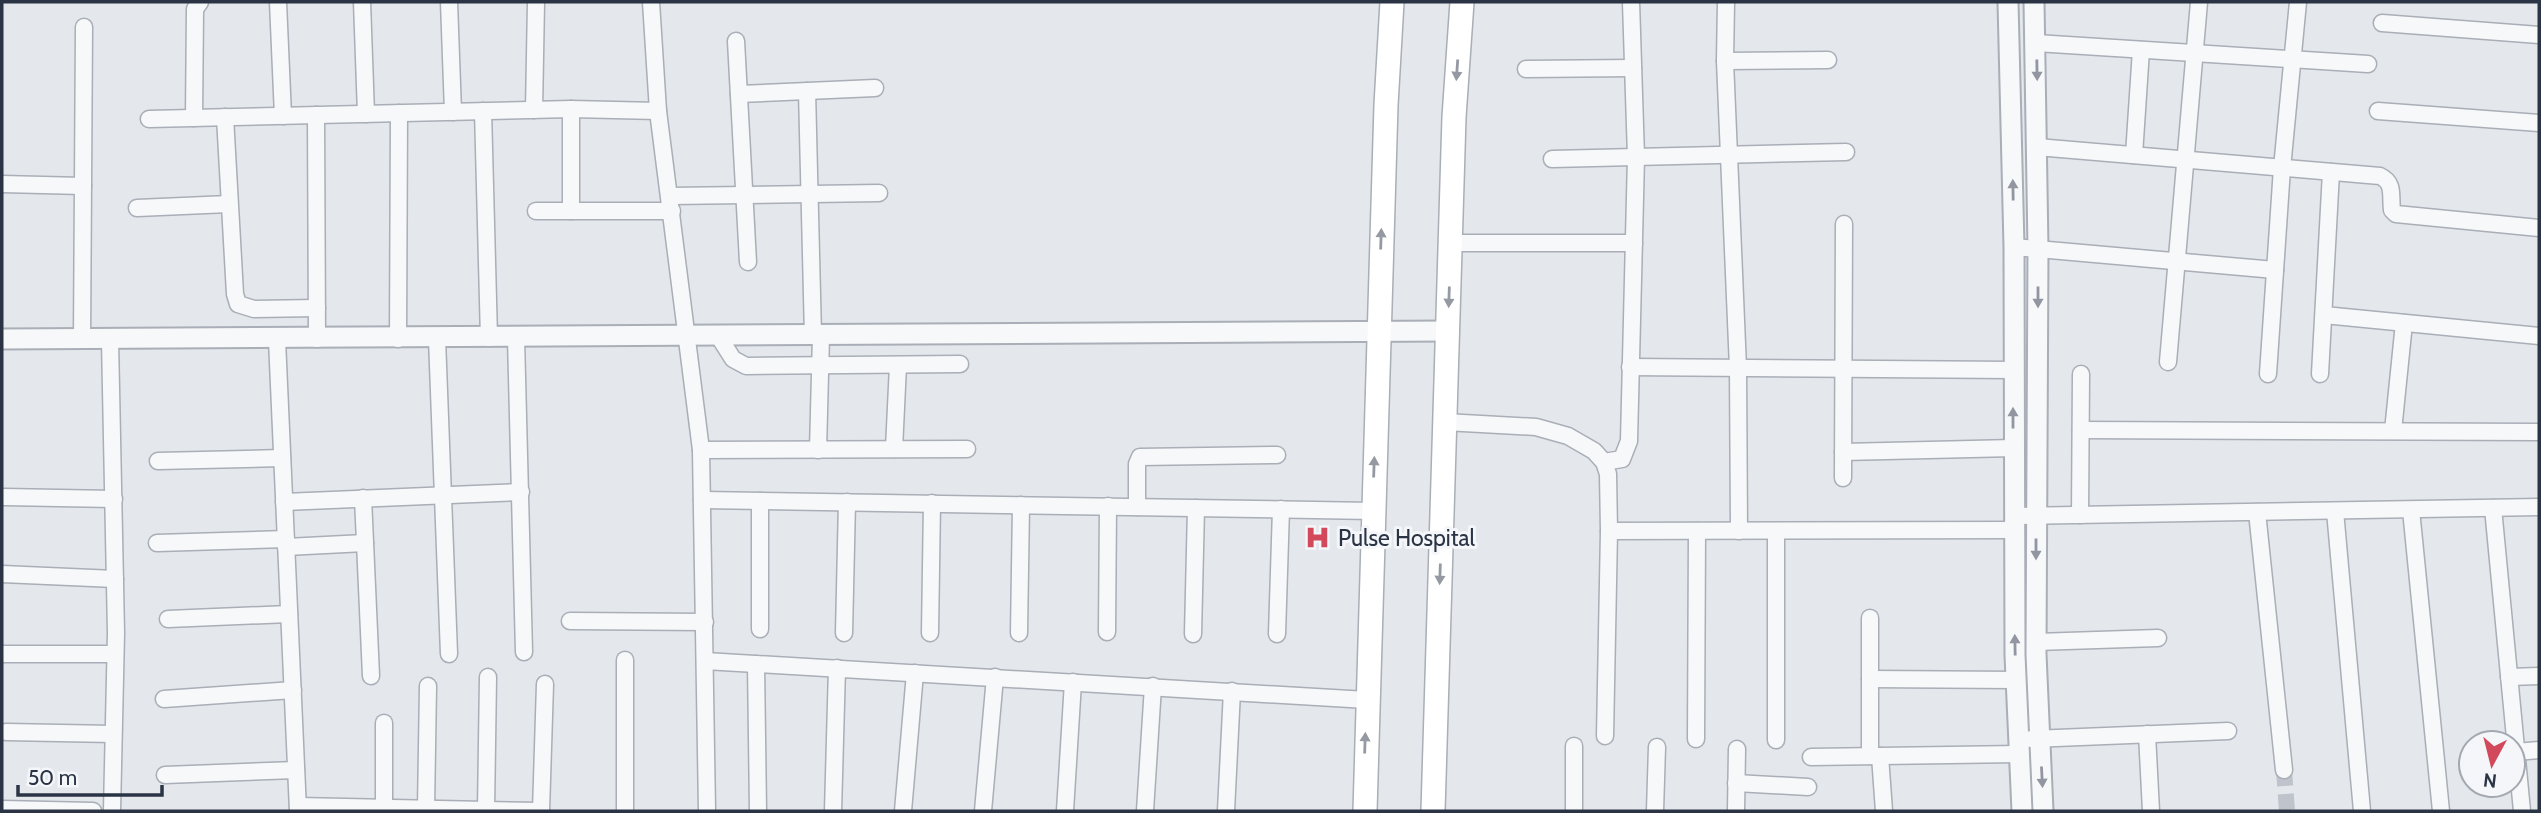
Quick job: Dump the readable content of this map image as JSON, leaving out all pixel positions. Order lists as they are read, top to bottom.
{
  "places": {
    "hospital": ["Pulse Hospital"]
  },
  "scale_bar": "50 m",
  "north": "bottom"
}
